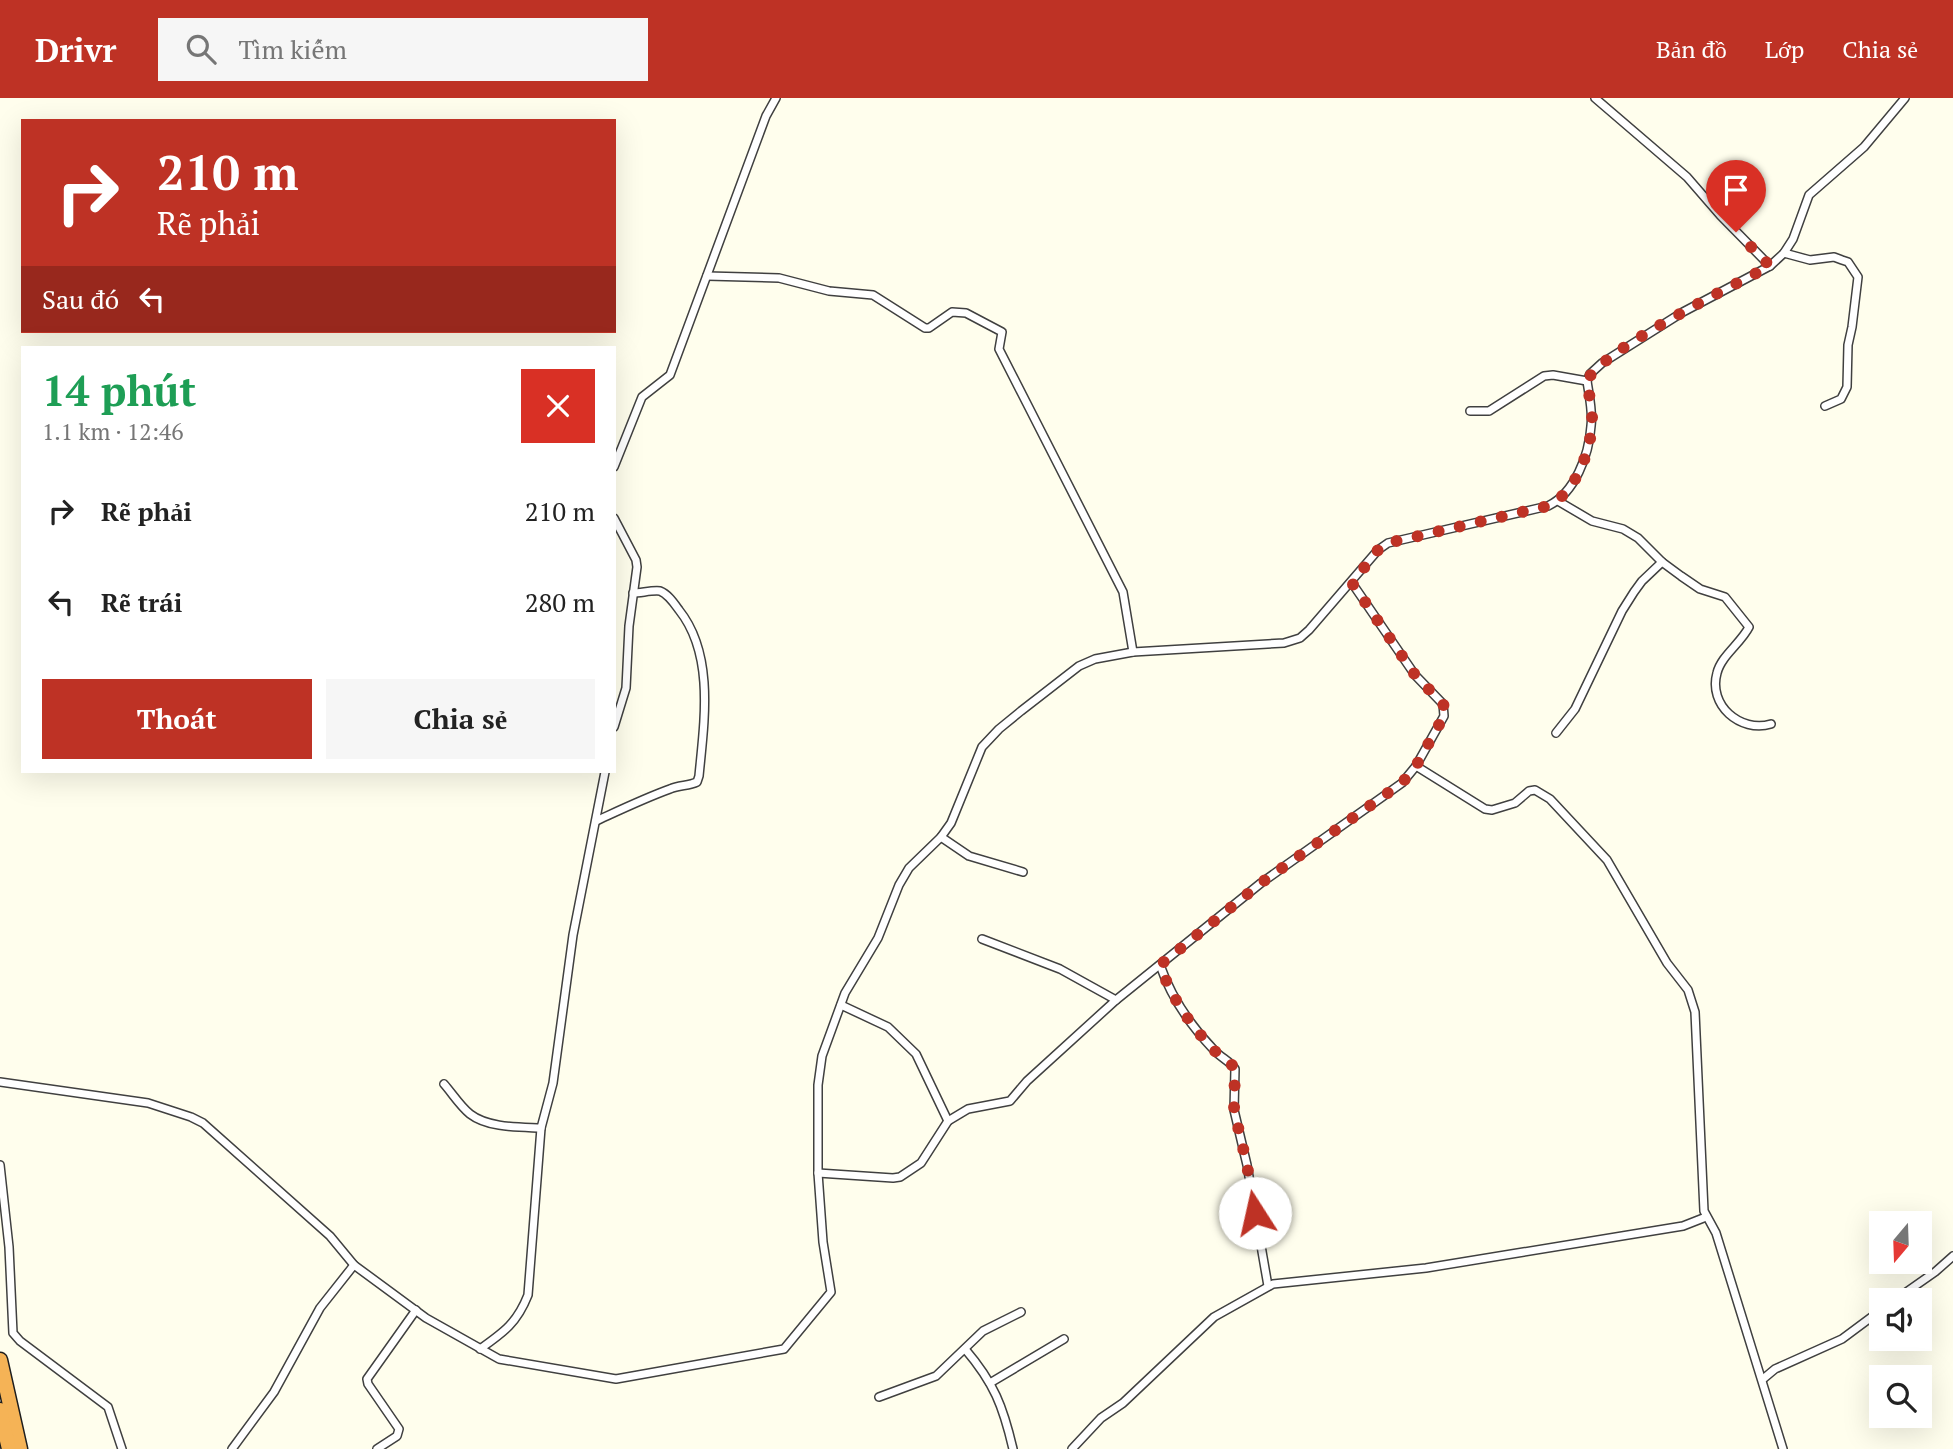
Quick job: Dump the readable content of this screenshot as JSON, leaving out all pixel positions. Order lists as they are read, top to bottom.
{
  "north": "bottom",
  "page": {
    "header": "Drivr",
    "search": "Tìm kiếm",
    "nav": ["Bản đồ", "Lớp", "Chia sẻ"],
    "turn": ["210 m", "Rẽ phải"],
    "then": "Sau đó",
    "heading": ["14 phút", "1.1 km · 12:46"],
    "list": [
      {
        "name": "Rẽ phải",
        "value": "210 m"
      },
      {
        "name": "Rẽ trái",
        "value": "280 m"
      }
    ],
    "buttons": ["Thoát", "Chia sẻ"]
  }
}
